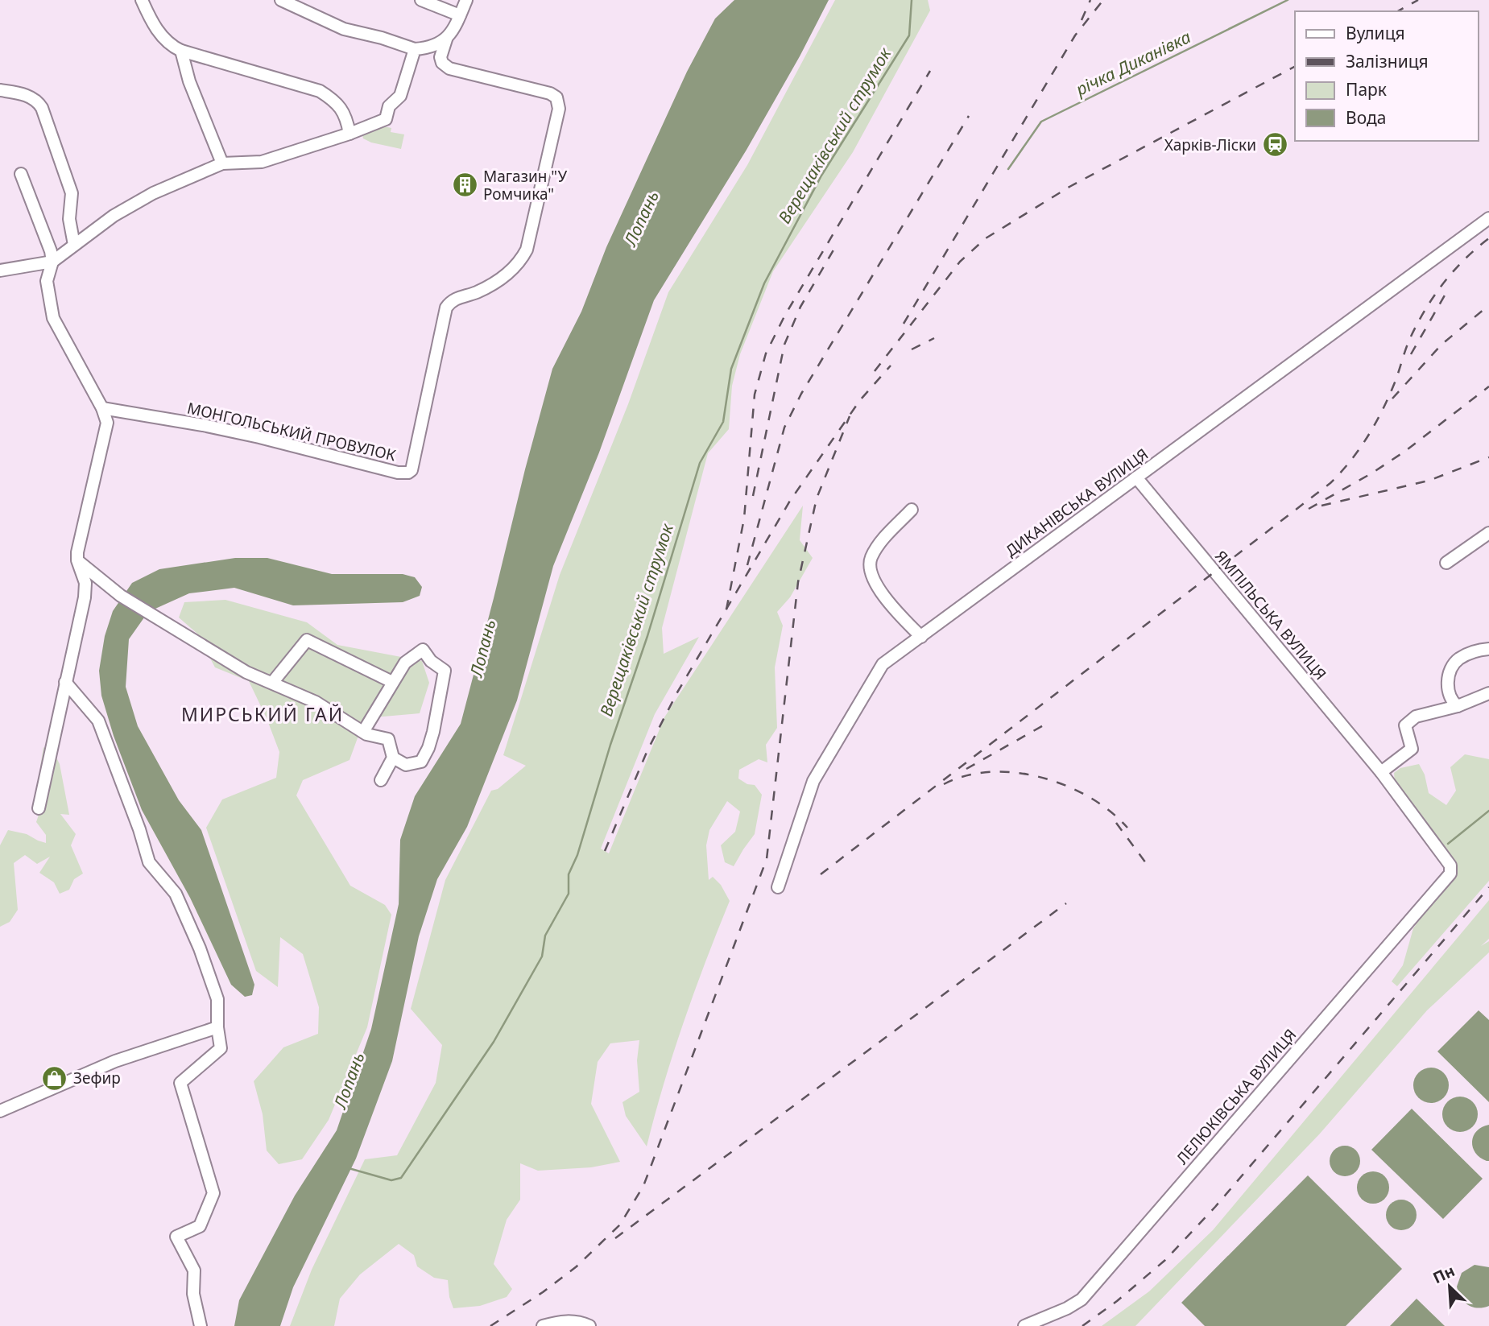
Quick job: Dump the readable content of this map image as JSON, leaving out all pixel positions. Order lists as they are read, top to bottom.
{
  "streets": {
    "street": [
      "МОНГОЛЬСЬКИЙ ПРОВУЛОК",
      "ДИКАНІВСЬКА ВУЛИЦЯ",
      "ЯМПІЛЬСЬКА ВУЛИЦЯ",
      "ЛЕЛЮКІВСЬКА ВУЛИЦЯ"
    ]
  },
  "crossings": [
    ["ДИКАНІВСЬКА ВУЛИЦЯ", "ЯМПІЛЬСЬКА ВУЛИЦЯ"],
    ["ЯМПІЛЬСЬКА ВУЛИЦЯ", "ЛЕЛЮКІВСЬКА ВУЛИЦЯ"]
  ],
  "districts": ["МИРСЬКИЙ ГАЙ"],
  "water": ["річка Диканівка", "Верещаківський струмок", "Лопань"],
  "places": {
    "station": ["Харків-Ліски"],
    "building": ["Магазин \"У Ромчика\""],
    "shop": ["Зефир"]
  },
  "legend": [
    "Вулиця",
    "Залізниця",
    "Парк",
    "Вода"
  ],
  "north": "top left"
}
